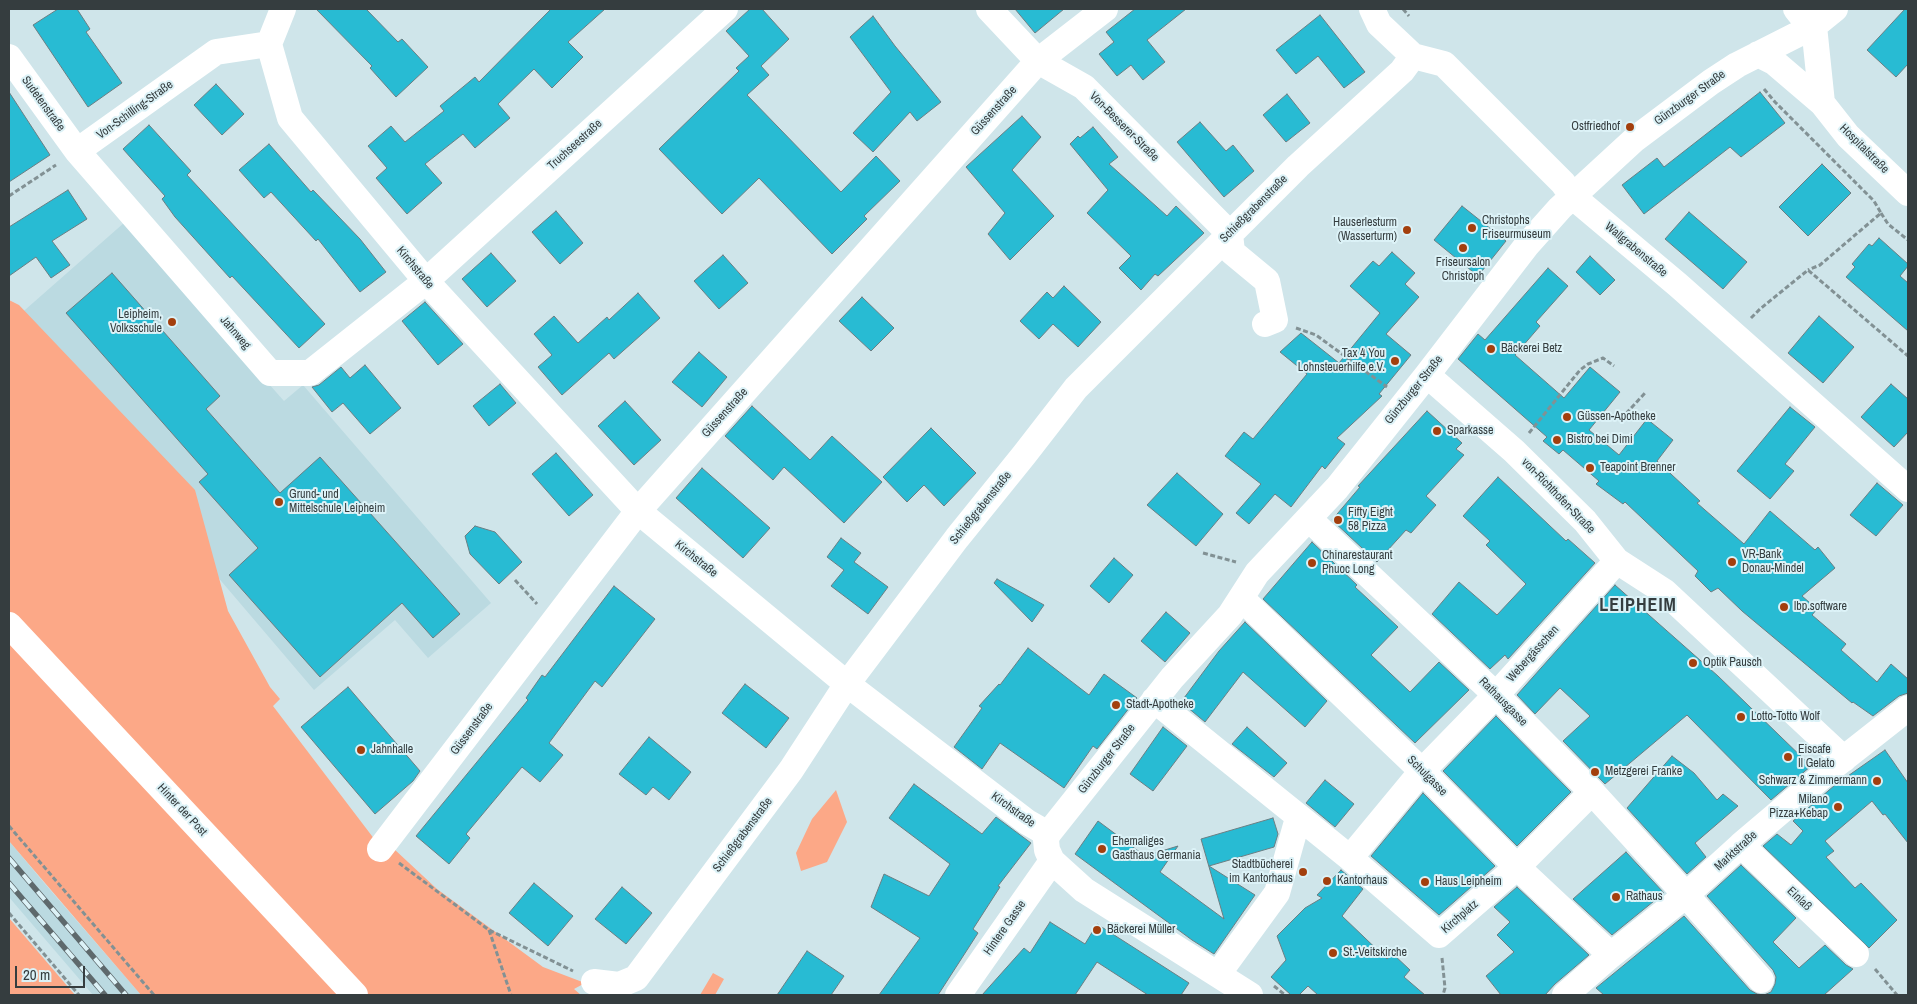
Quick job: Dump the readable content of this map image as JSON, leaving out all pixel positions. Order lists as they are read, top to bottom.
{
  "streets": {
    "street": [
      "Günzburger Straße",
      "Sudetenstraße",
      "Von-Schilling-Straße",
      "Güssenstraße",
      "Von-Besserer-Straße",
      "Truchseestraße",
      "Hospitalstraße",
      "Schießgrabenstraße",
      "Wallgrabenstraße",
      "Kirchstraße",
      "Jahnweg",
      "von-Richthofen-Straße",
      "Webergässchen",
      "Rathausgasse",
      "Schulgasse",
      "Hinter der Post",
      "Marktstraße",
      "Einlaß",
      "Kirchplatz",
      "Hintere Gasse"
    ]
  },
  "crossings": [
    ["Günzburger Straße", "Hospitalstraße"],
    ["Günzburger Straße", "Wallgrabenstraße"],
    ["Günzburger Straße", "Kirchstraße"],
    ["Günzburger Straße", "von-Richthofen-Straße"],
    ["Günzburger Straße", "Rathausgasse"],
    ["Günzburger Straße", "Schulgasse"],
    ["Günzburger Straße", "Kirchplatz"],
    ["Sudetenstraße", "Von-Schilling-Straße"],
    ["Sudetenstraße", "Jahnweg"],
    ["Von-Schilling-Straße", "Kirchstraße"],
    ["Von-Schilling-Straße", "Jahnweg"],
    ["Güssenstraße", "Von-Besserer-Straße"],
    ["Güssenstraße", "Kirchstraße"],
    ["Von-Besserer-Straße", "Schießgrabenstraße"],
    ["Truchseestraße", "Kirchstraße"],
    ["Truchseestraße", "Jahnweg"],
    ["Schießgrabenstraße", "Wallgrabenstraße"],
    ["Schießgrabenstraße", "Kirchstraße"],
    ["Kirchstraße", "Jahnweg"],
    ["Kirchstraße", "Hintere Gasse"],
    ["von-Richthofen-Straße", "Webergässchen"],
    ["von-Richthofen-Straße", "Marktstraße"],
    ["Webergässchen", "Rathausgasse"],
    ["Webergässchen", "Schulgasse"],
    ["Webergässchen", "Kirchplatz"],
    ["Rathausgasse", "Marktstraße"],
    ["Rathausgasse", "Kirchplatz"],
    ["Schulgasse", "Marktstraße"],
    ["Schulgasse", "Kirchplatz"],
    ["Marktstraße", "Einlaß"]
  ],
  "districts": ["LEIPHEIM"],
  "places": [
    "Ostfriedhof",
    "Christophs Friseurmuseum",
    "Hauserlesturm (Wasserturm)",
    "Friseursalon Christoph",
    "Leipheim, Volksschule",
    "Bäckerei Betz",
    "Tax 4 You Lohnsteuerhilfe e.V.",
    "Güssen-Apotheke",
    "Sparkasse",
    "Bistro bei Dimi",
    "Teapoint Brenner",
    "Grund- und Mittelschule Leipheim",
    "Fifty Eight 58 Pizza",
    "VR-Bank Donau-Mindel",
    "Chinarestaurant Phuoc Long",
    "lbp.software",
    "Optik Pausch",
    "Stadt-Apotheke",
    "Lotto-Totto Wolf",
    "Jahnhalle",
    "Eiscafe Il Gelato",
    "Metzgerei Franke",
    "Schwarz & Zimmermann",
    "Milano Pizza+Kebap",
    "Ehemaliges Gasthaus Germania",
    "Stadtbücherei im Kantorhaus",
    "Kantorhaus",
    "Haus Leipheim",
    "Rathaus",
    "Bäckerei Müller",
    "St.-Veitskirche"
  ],
  "scale_bar": "20 m"
}
